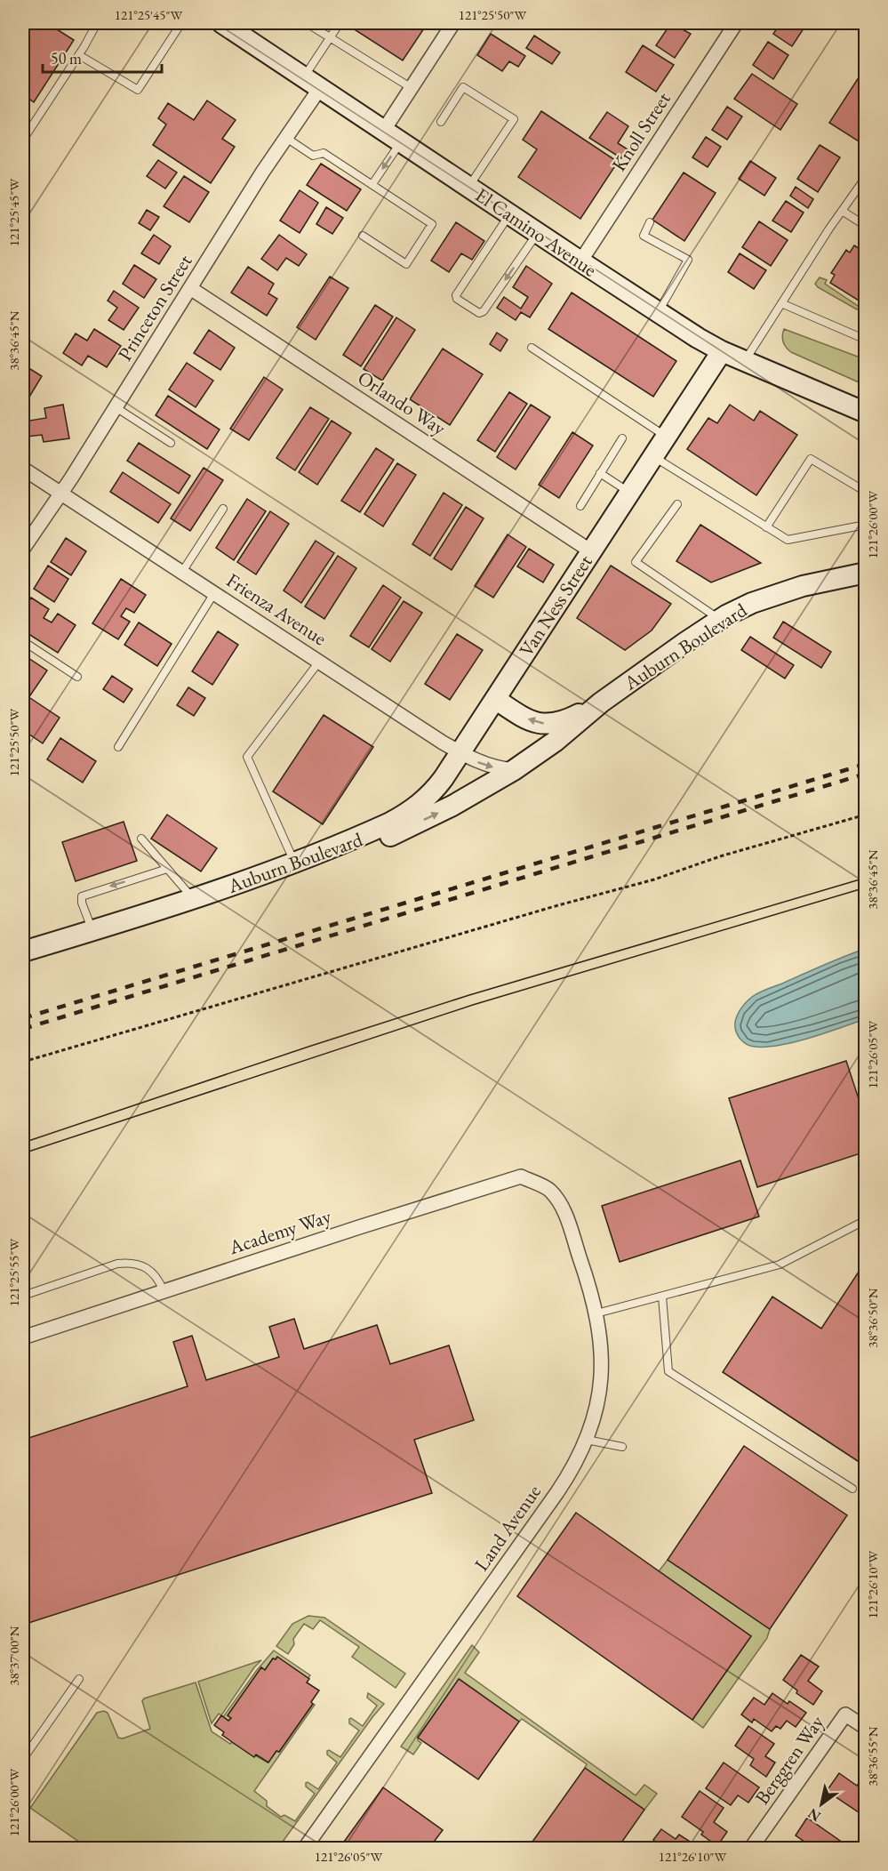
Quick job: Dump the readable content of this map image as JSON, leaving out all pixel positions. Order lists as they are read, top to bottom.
{
  "streets": {
    "street": [
      "Knoll Street",
      "El Camino Avenue",
      "Princeton Street",
      "Orlando Way",
      "Van Ness Street",
      "Frienza Avenue",
      "Auburn Boulevard",
      "Academy Way",
      "Land Avenue",
      "Berggren Way"
    ]
  },
  "crossings": [
    ["Knoll Street", "El Camino Avenue"],
    ["El Camino Avenue", "Princeton Street"],
    ["El Camino Avenue", "Van Ness Street"],
    ["Princeton Street", "Orlando Way"],
    ["Princeton Street", "Frienza Avenue"],
    ["Orlando Way", "Van Ness Street"],
    ["Van Ness Street", "Frienza Avenue"],
    ["Van Ness Street", "Auburn Boulevard"],
    ["Frienza Avenue", "Auburn Boulevard"],
    ["Academy Way", "Land Avenue"]
  ],
  "scale_bar": "50 m",
  "north": "bottom left",
  "coordinates": [
    "121°25'45\"W",
    "121°25'50\"W",
    "38°36'45\"N",
    "121°26'00\"W",
    "121°26'05\"W",
    "121°25'55\"W",
    "38°36'50\"N",
    "121°26'10\"W",
    "38°37'00\"N",
    "38°36'55\"N"
  ]
}
